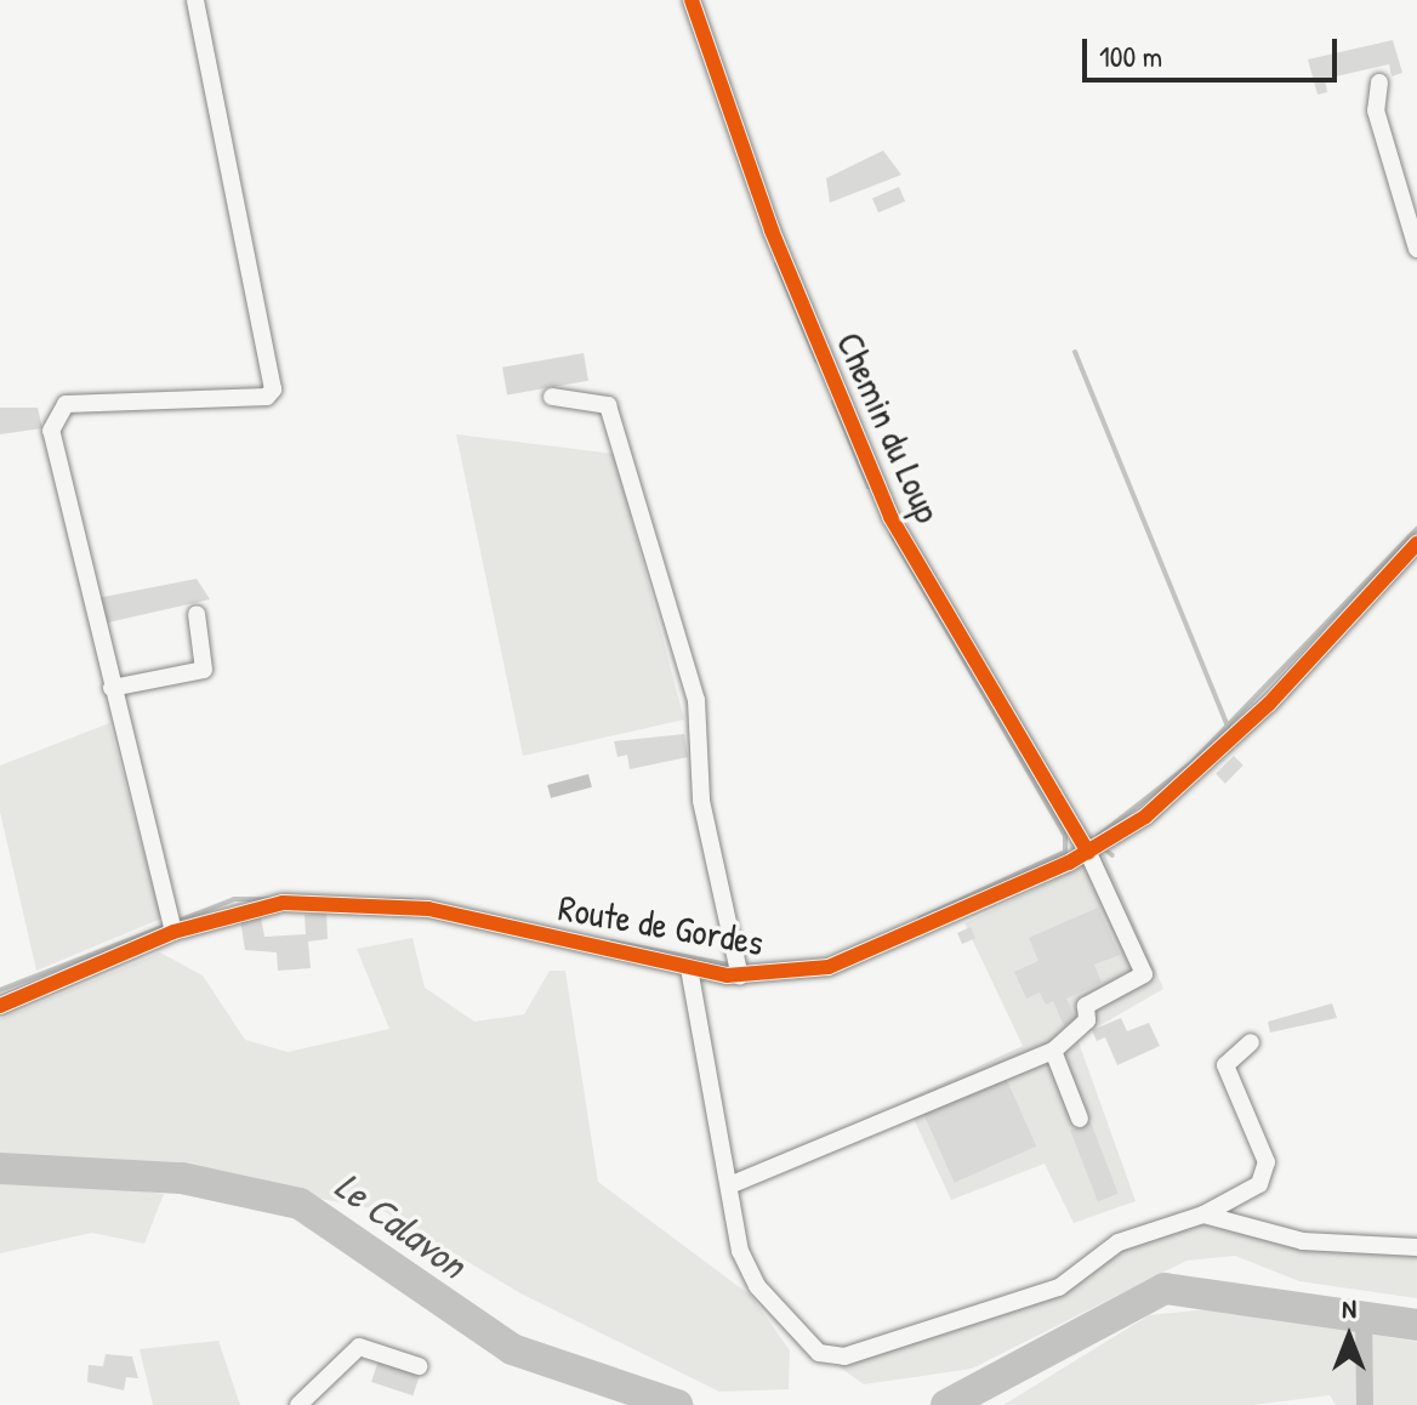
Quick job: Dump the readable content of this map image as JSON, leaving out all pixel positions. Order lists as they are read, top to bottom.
{
  "streets": {
    "street": ["Chemin du Loup", "Route de Gordes"]
  },
  "crossings": [
    ["Chemin du Loup", "Route de Gordes"]
  ],
  "water": ["Le Calavon"],
  "scale_bar": "100 m",
  "north": "top"
}
